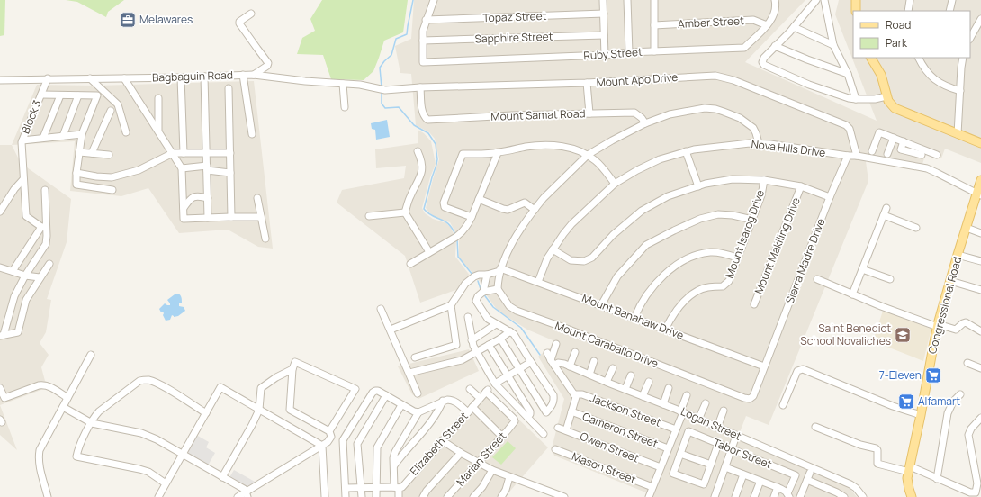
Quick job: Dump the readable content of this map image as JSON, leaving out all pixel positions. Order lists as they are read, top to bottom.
{
  "streets": {
    "main road": ["Congressional Road"],
    "street": [
      "Topaz Street",
      "Amber Street",
      "Sapphire Street",
      "Ruby Street",
      "Bagbaguin Road",
      "Mount Apo Drive",
      "Mount Samat Road",
      "Block 3",
      "Nova Hills Drive",
      "Mount Isarog Drive",
      "Mount Makiling Drive",
      "Sierra Madre Drive",
      "Mount Banahaw Drive",
      "Mount Caraballo Drive",
      "Jackson Street",
      "Logan Street",
      "Cameron Street",
      "Elizabeth Street",
      "Owen Street",
      "Tabor Street",
      "Marian Street",
      "Mason Street"
    ]
  },
  "crossings": [
    ["Amber Street", "Ruby Street"],
    ["Sapphire Street", "Ruby Street"],
    ["Bagbaguin Road", "Mount Apo Drive"],
    ["Bagbaguin Road", "Block 3"],
    ["Mount Apo Drive", "Mount Samat Road"],
    ["Mount Apo Drive", "Nova Hills Drive"],
    ["Nova Hills Drive", "Sierra Madre Drive"],
    ["Nova Hills Drive", "Congressional Road"],
    ["Nova Hills Drive", "Mount Banahaw Drive"],
    ["Mount Isarog Drive", "Mount Banahaw Drive"],
    ["Sierra Madre Drive", "Mount Banahaw Drive"],
    ["Sierra Madre Drive", "Mount Caraballo Drive"],
    ["Elizabeth Street", "Marian Street"]
  ],
  "places": {
    "office": ["Melawares"],
    "school or university": ["Saint Benedict School Novaliches"],
    "supermarket": ["7-Eleven", "Alfamart"]
  },
  "legend": ["Road", "Park"]
}
